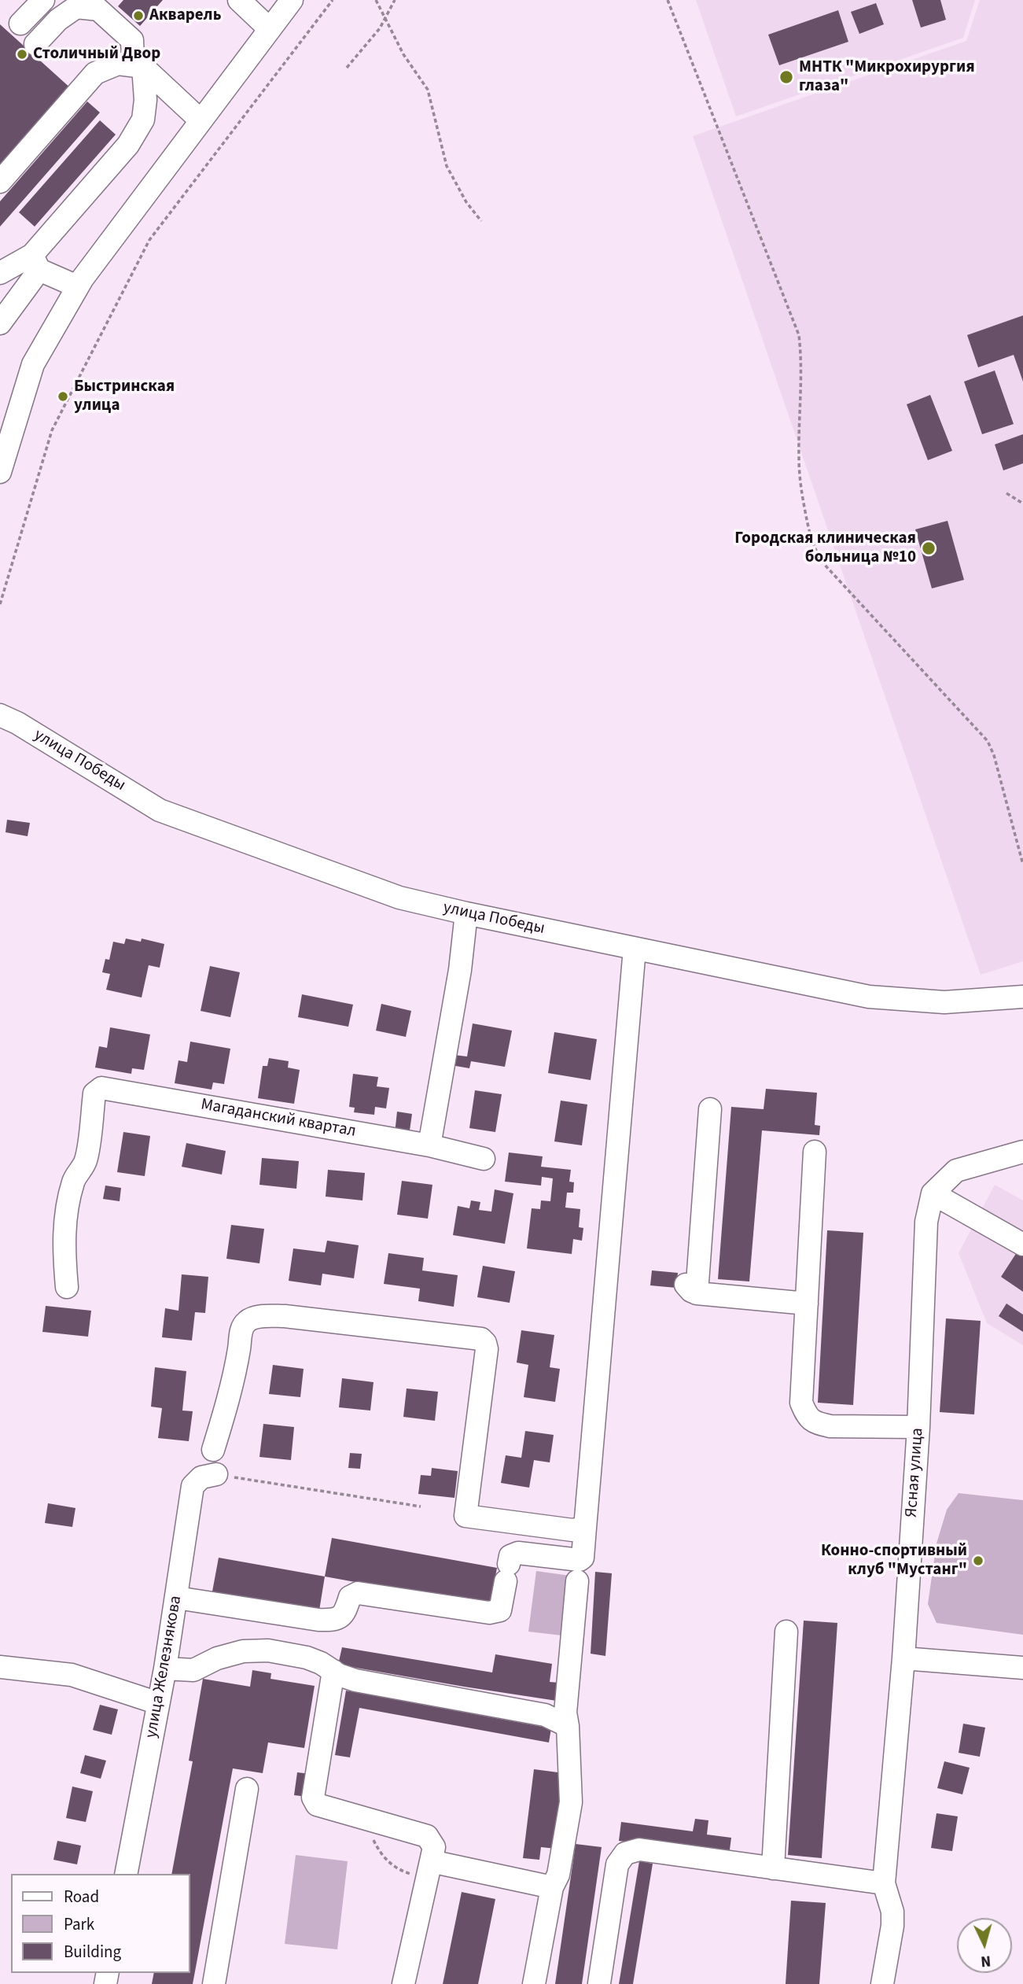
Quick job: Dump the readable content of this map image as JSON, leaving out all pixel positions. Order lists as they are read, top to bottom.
{
  "streets": {
    "street": [
      "улица Победы",
      "Магаданский квартал",
      "Ясная улица",
      "улица Железнякова"
    ]
  },
  "places": [
    "Акварель",
    "Столичный Двор",
    "МНТК \"Микрохирургия глаза\"",
    "Быстринская улица",
    "Городская клиническая больница №10",
    "Конно-спортивный клуб \"Мустанг\""
  ],
  "legend": ["Road", "Park", "Building"],
  "north": "bottom"
}
